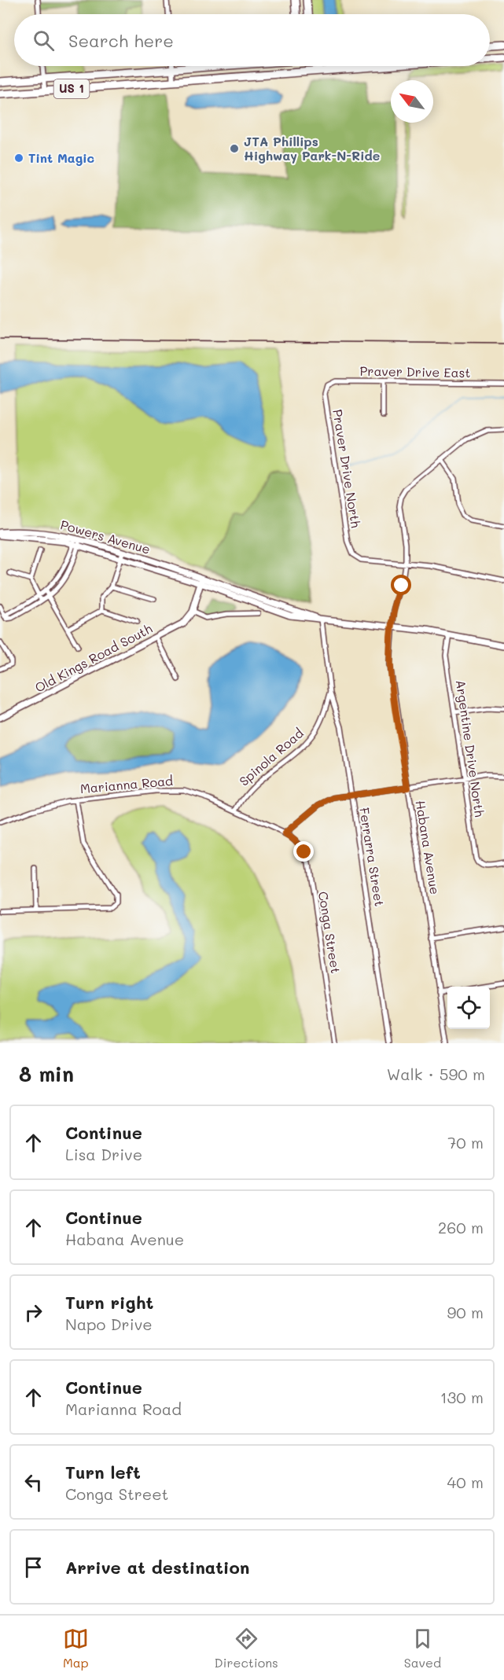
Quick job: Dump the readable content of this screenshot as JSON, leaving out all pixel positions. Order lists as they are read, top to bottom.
{
  "streets": {
    "main road": ["US 1"],
    "street": [
      "Praver Drive East",
      "Praver Drive North",
      "Powers Avenue",
      "Old Kings Road South",
      "Argentine Drive North",
      "Spinola Road",
      "Marianna Road",
      "Habana Avenue",
      "Ferrarra Street",
      "Conga Street"
    ]
  },
  "crossings": [
    ["Praver Drive East", "Praver Drive North"],
    ["Praver Drive North", "Habana Avenue"],
    ["Spinola Road", "Marianna Road"],
    ["Spinola Road", "Ferrarra Street"],
    ["Marianna Road", "Conga Street"]
  ],
  "places": ["JTA Phillips Highway Park-N-Ride", "Tint Magic"],
  "north": "top left",
  "page": {
    "search": "Search here",
    "heading": ["8 min", "Walk · 590 m"],
    "list": [
      ["Continue", "Lisa Drive", "70 m"],
      ["Continue", "Habana Avenue", "260 m"],
      ["Turn right", "Napo Drive", "90 m"],
      ["Continue", "Marianna Road", "130 m"],
      ["Turn left", "Conga Street", "40 m"],
      "Arrive at destination"
    ],
    "nav": ["Map", "Directions", "Saved"]
  }
}
